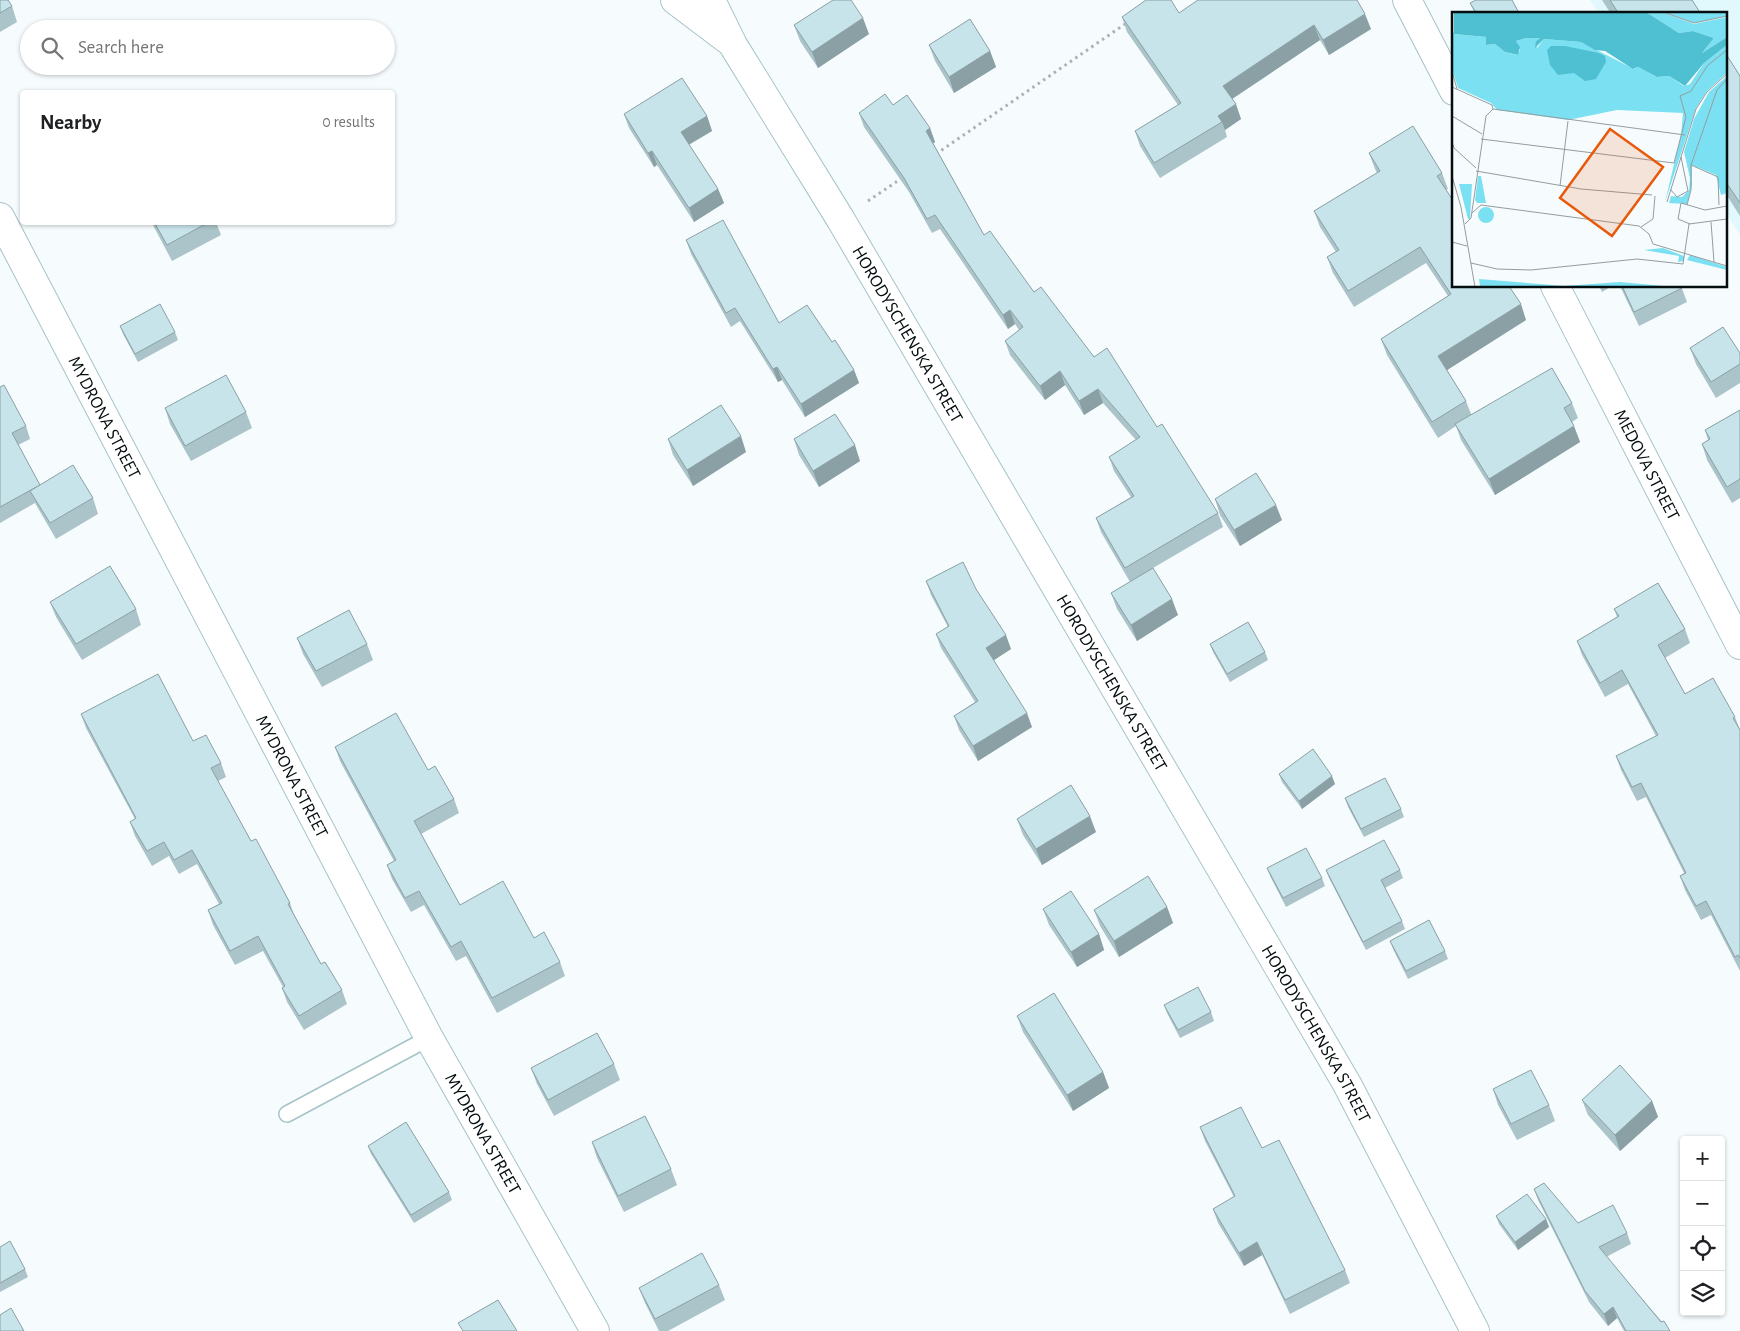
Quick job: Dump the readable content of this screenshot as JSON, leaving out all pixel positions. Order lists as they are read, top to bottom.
{
  "streets": {
    "street": ["HORODYSCHENSKA STREET", "MYDRONA STREET", "MEDOVA STREET"]
  },
  "page": {
    "search": "Search here",
    "heading": ["Nearby", "0 results"],
    "map_buttons": ["+", "−"]
  }
}
